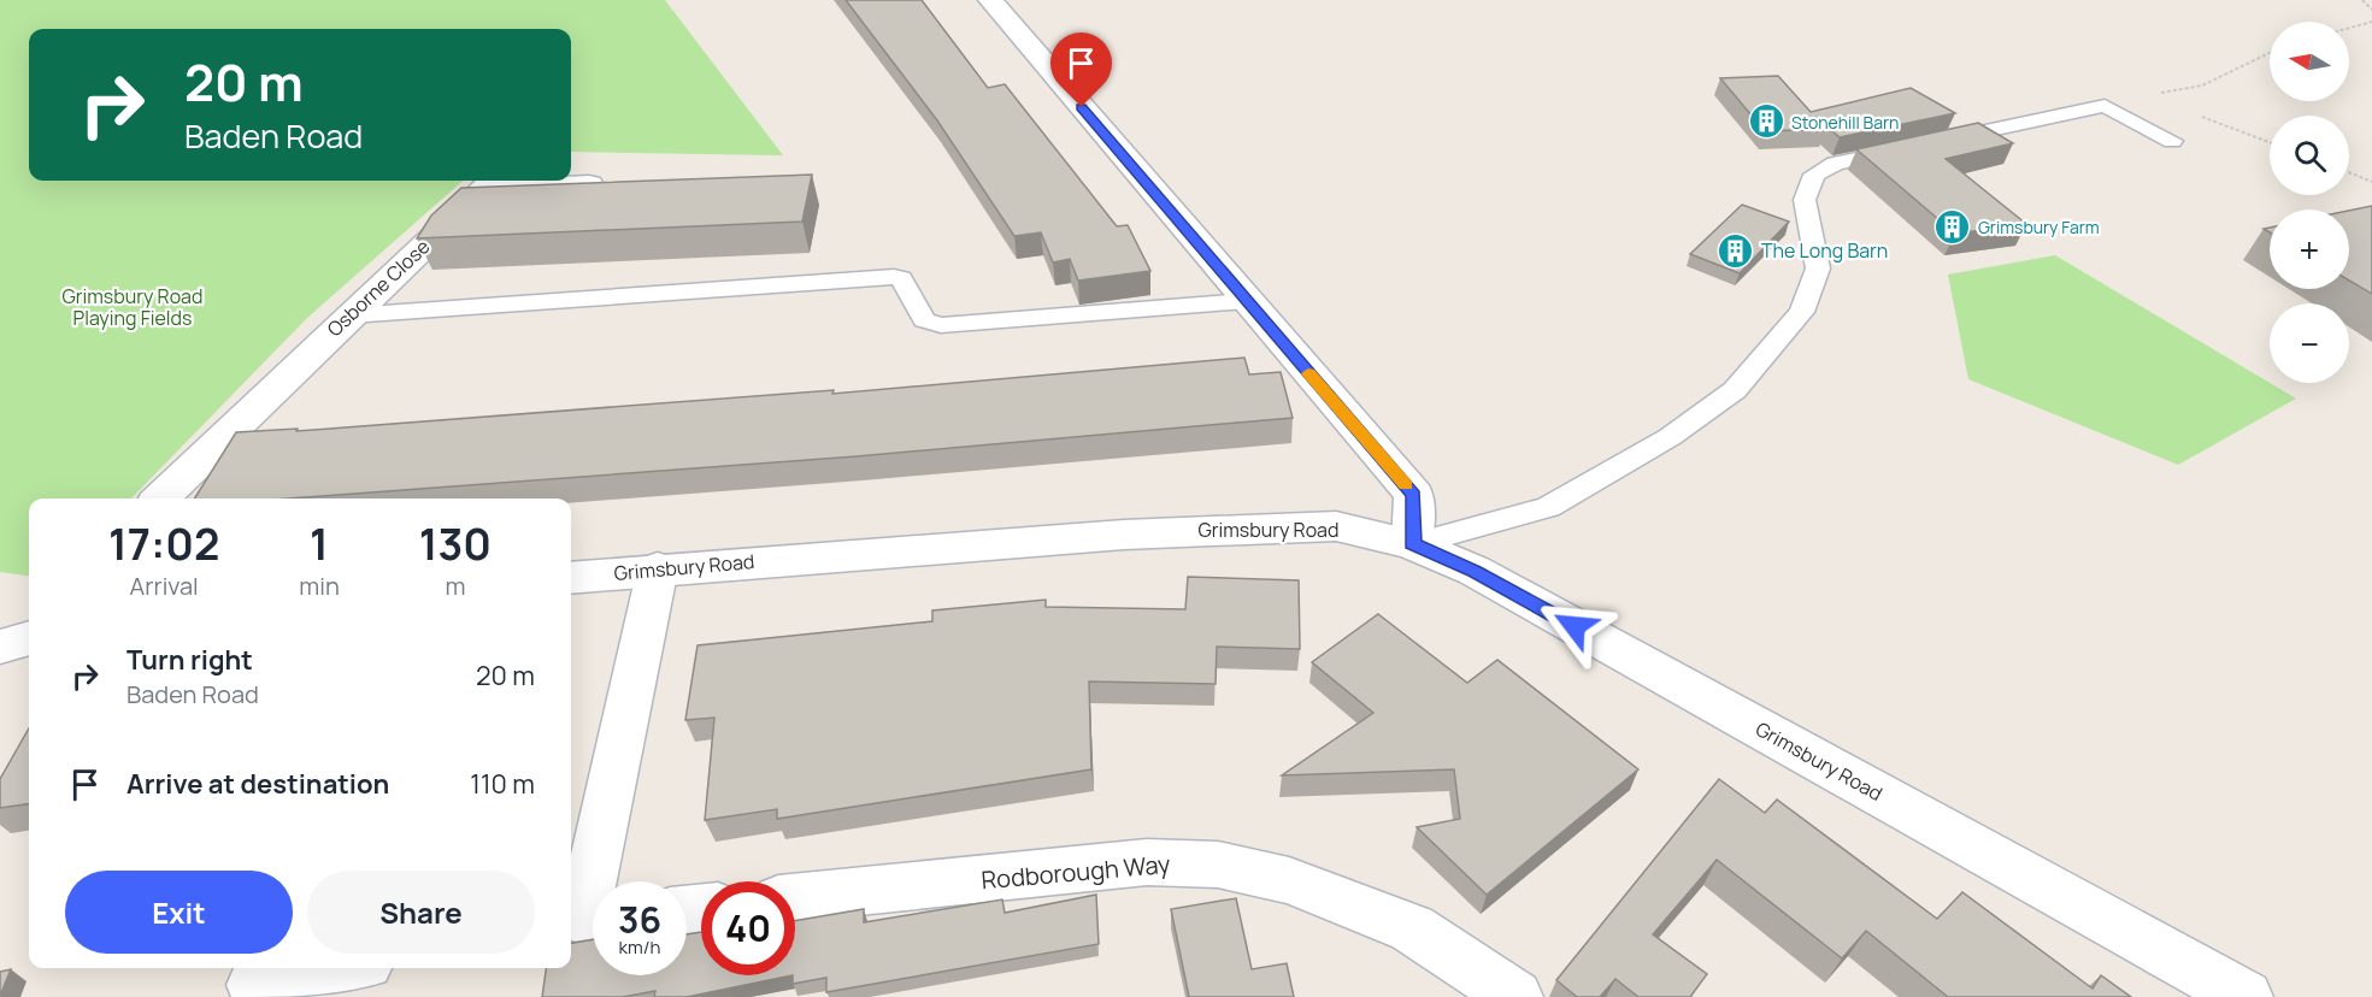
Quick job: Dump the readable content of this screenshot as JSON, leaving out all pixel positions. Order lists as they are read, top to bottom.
{
  "streets": {
    "street": ["Osborne Close", "Grimsbury Road", "Rodborough Way"]
  },
  "parks": ["Grimsbury Road Playing Fields"],
  "places": {
    "building": ["Stonehill Barn", "Grimsbury Farm", "The Long Barn"]
  },
  "north": "left",
  "page": {
    "map_buttons": ["+", "−"],
    "turn": ["20 m", "Baden Road"],
    "eta": [
      "17:02",
      "Arrival",
      "1",
      "min",
      "130",
      "m"
    ],
    "list": [
      {
        "name": "Turn right",
        "note": "Baden Road",
        "value": "20 m"
      },
      {
        "name": "Arrive at destination",
        "value": "110 m"
      }
    ],
    "buttons": ["Exit", "Share"],
    "speed": "36 km/h",
    "limit": "40"
  }
}
